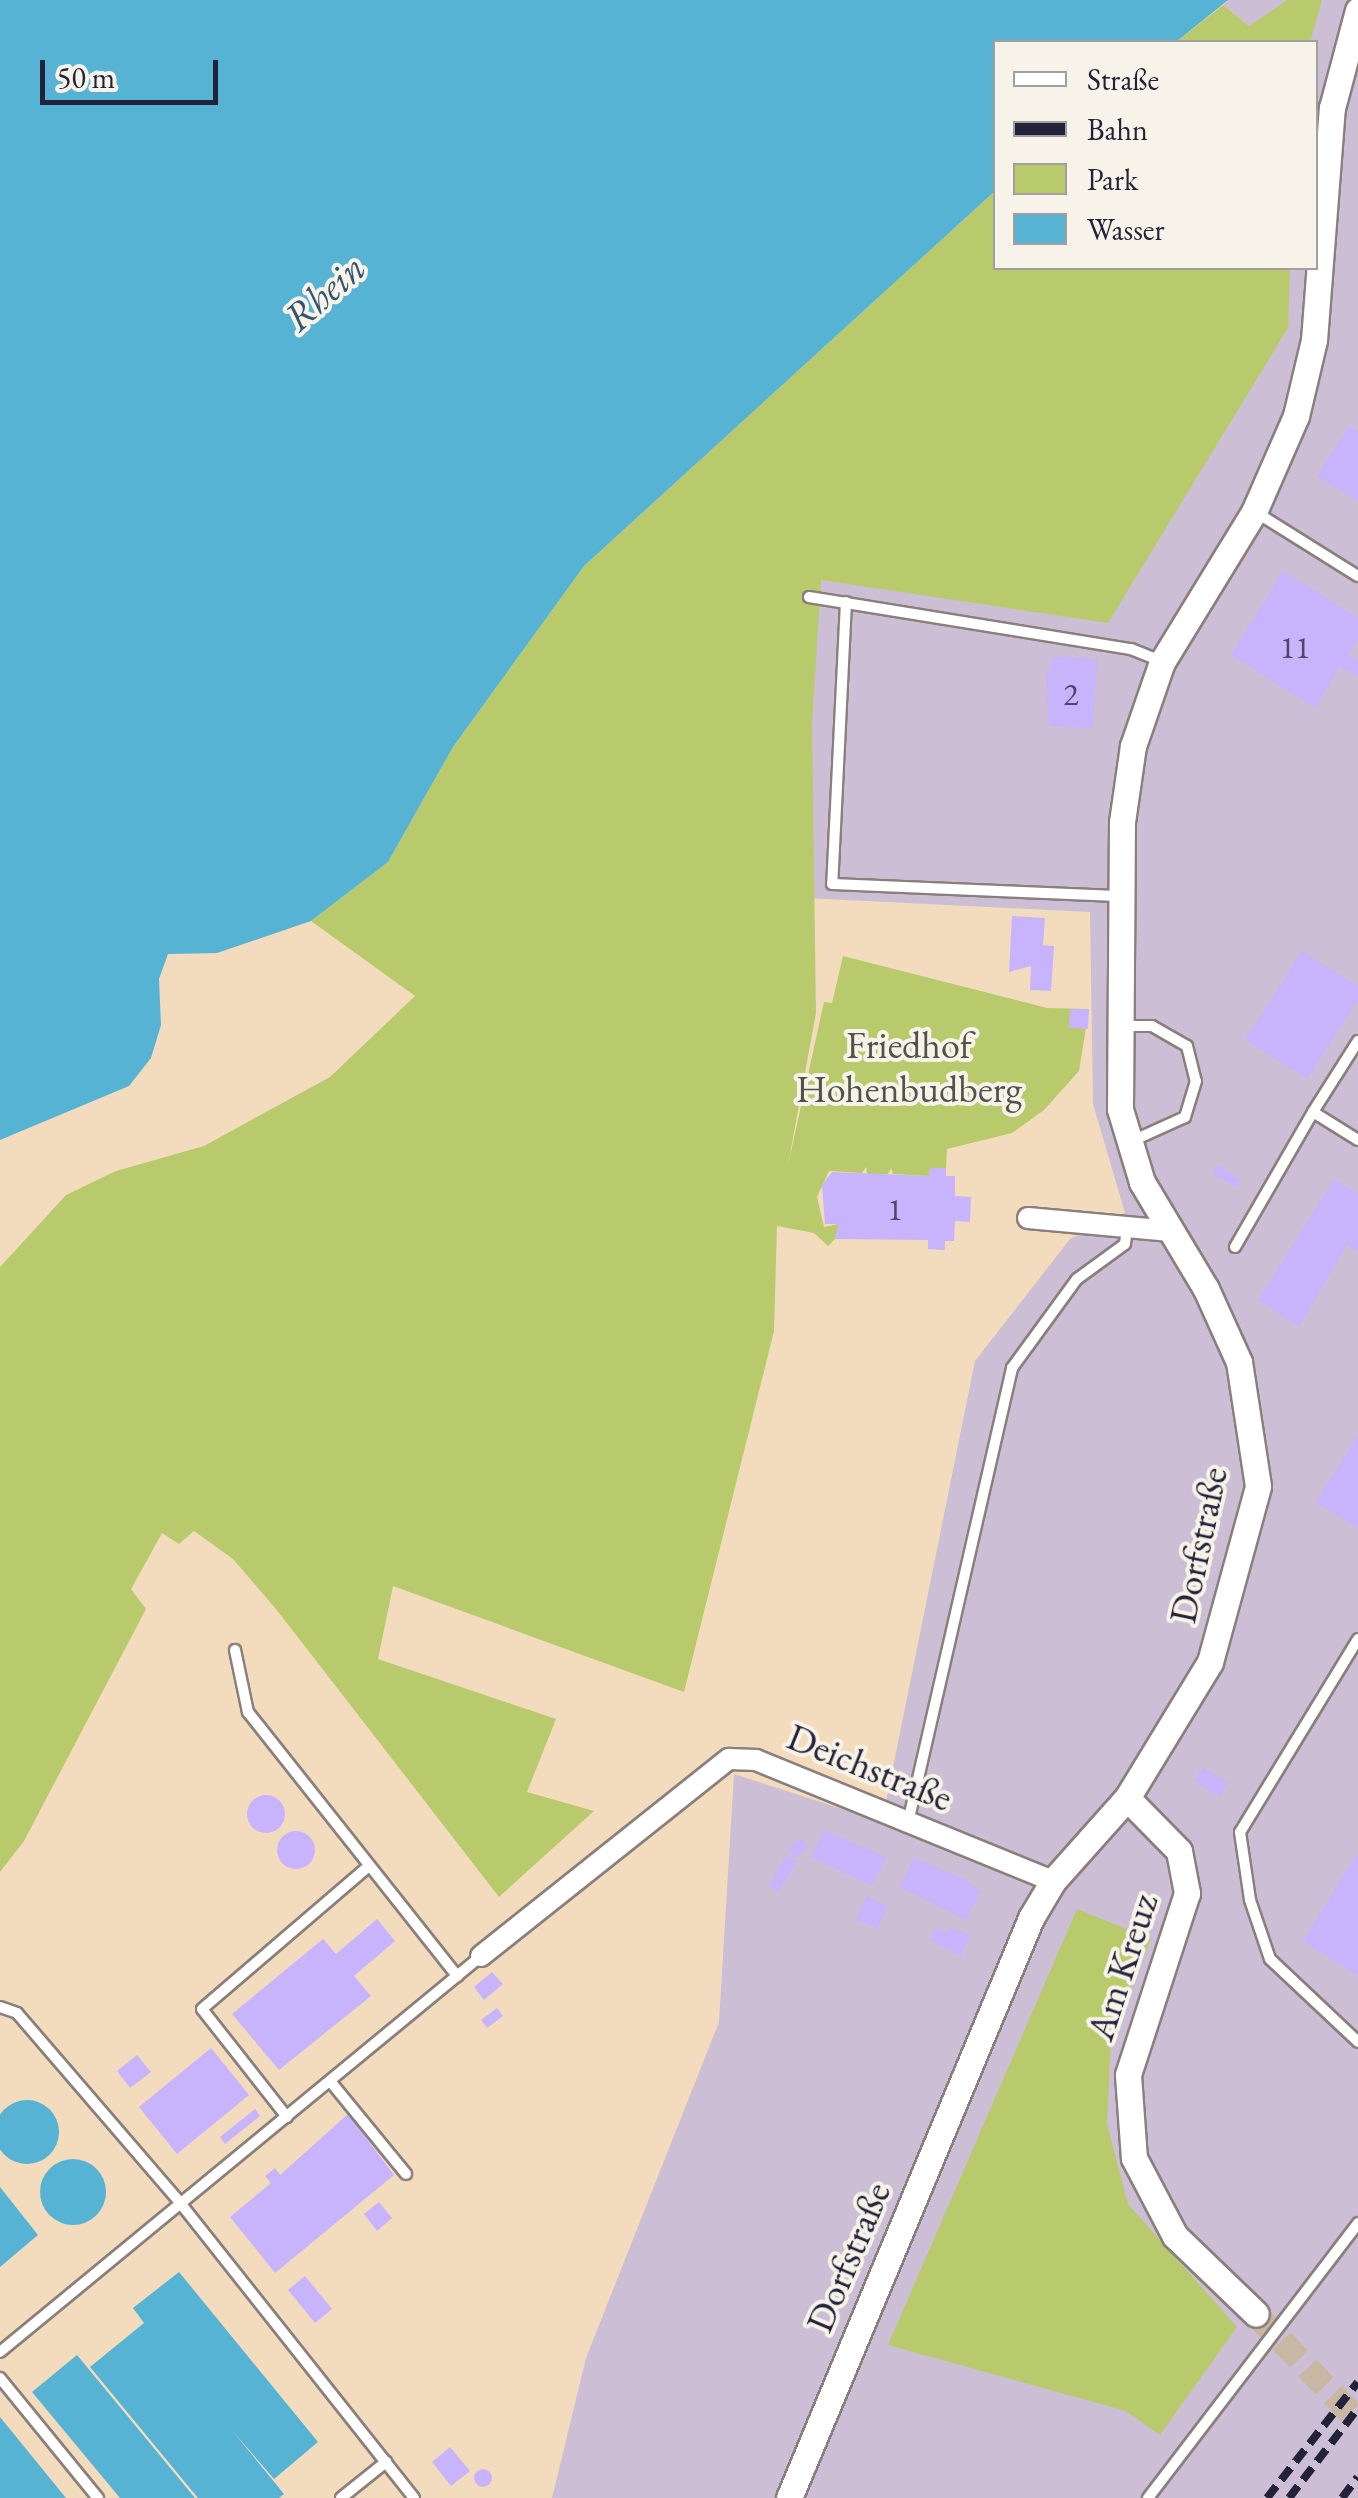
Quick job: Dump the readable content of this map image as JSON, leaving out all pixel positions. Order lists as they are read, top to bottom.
{
  "streets": {
    "street": ["Dorfstraße", "Deichstraße", "Am Kreuz"]
  },
  "crossings": [
    ["Dorfstraße", "Deichstraße"],
    ["Dorfstraße", "Am Kreuz"]
  ],
  "water": ["Rhein"],
  "parks": ["Friedhof Hohenbudberg"],
  "house_numbers": ["11", "2", "1"],
  "legend": [
    "Straße",
    "Bahn",
    "Park",
    "Wasser"
  ],
  "scale_bar": "50 m"
}
